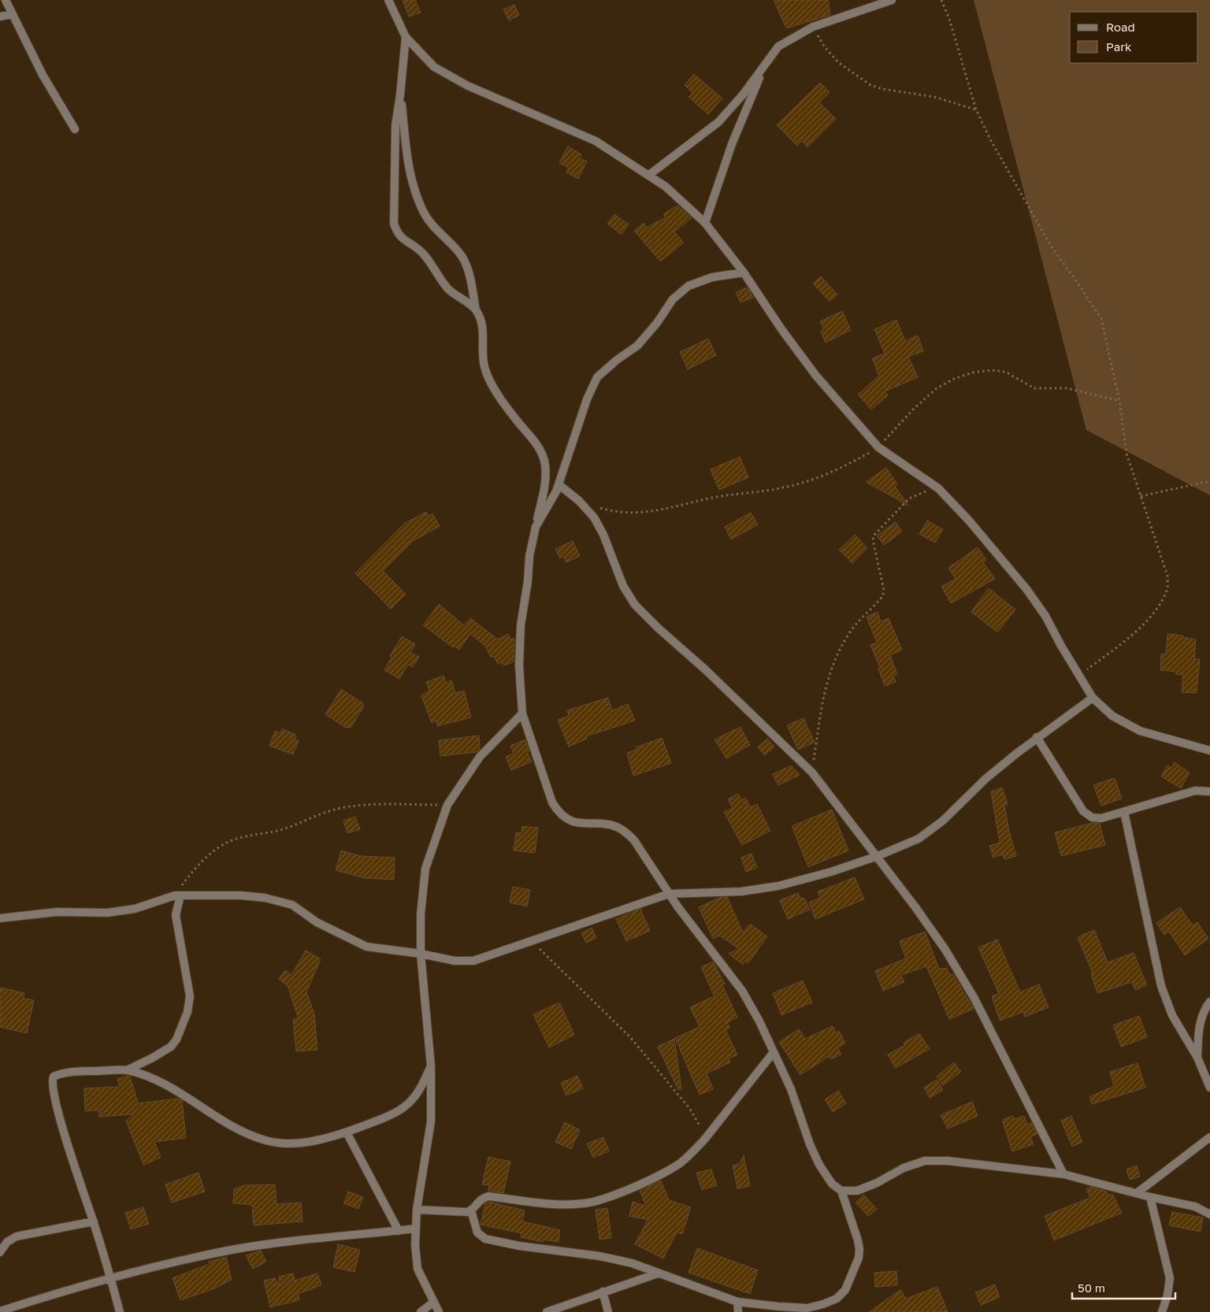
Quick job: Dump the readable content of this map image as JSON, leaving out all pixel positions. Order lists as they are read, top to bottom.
{
  "legend": ["Road", "Park"],
  "scale_bar": "50 m"
}
